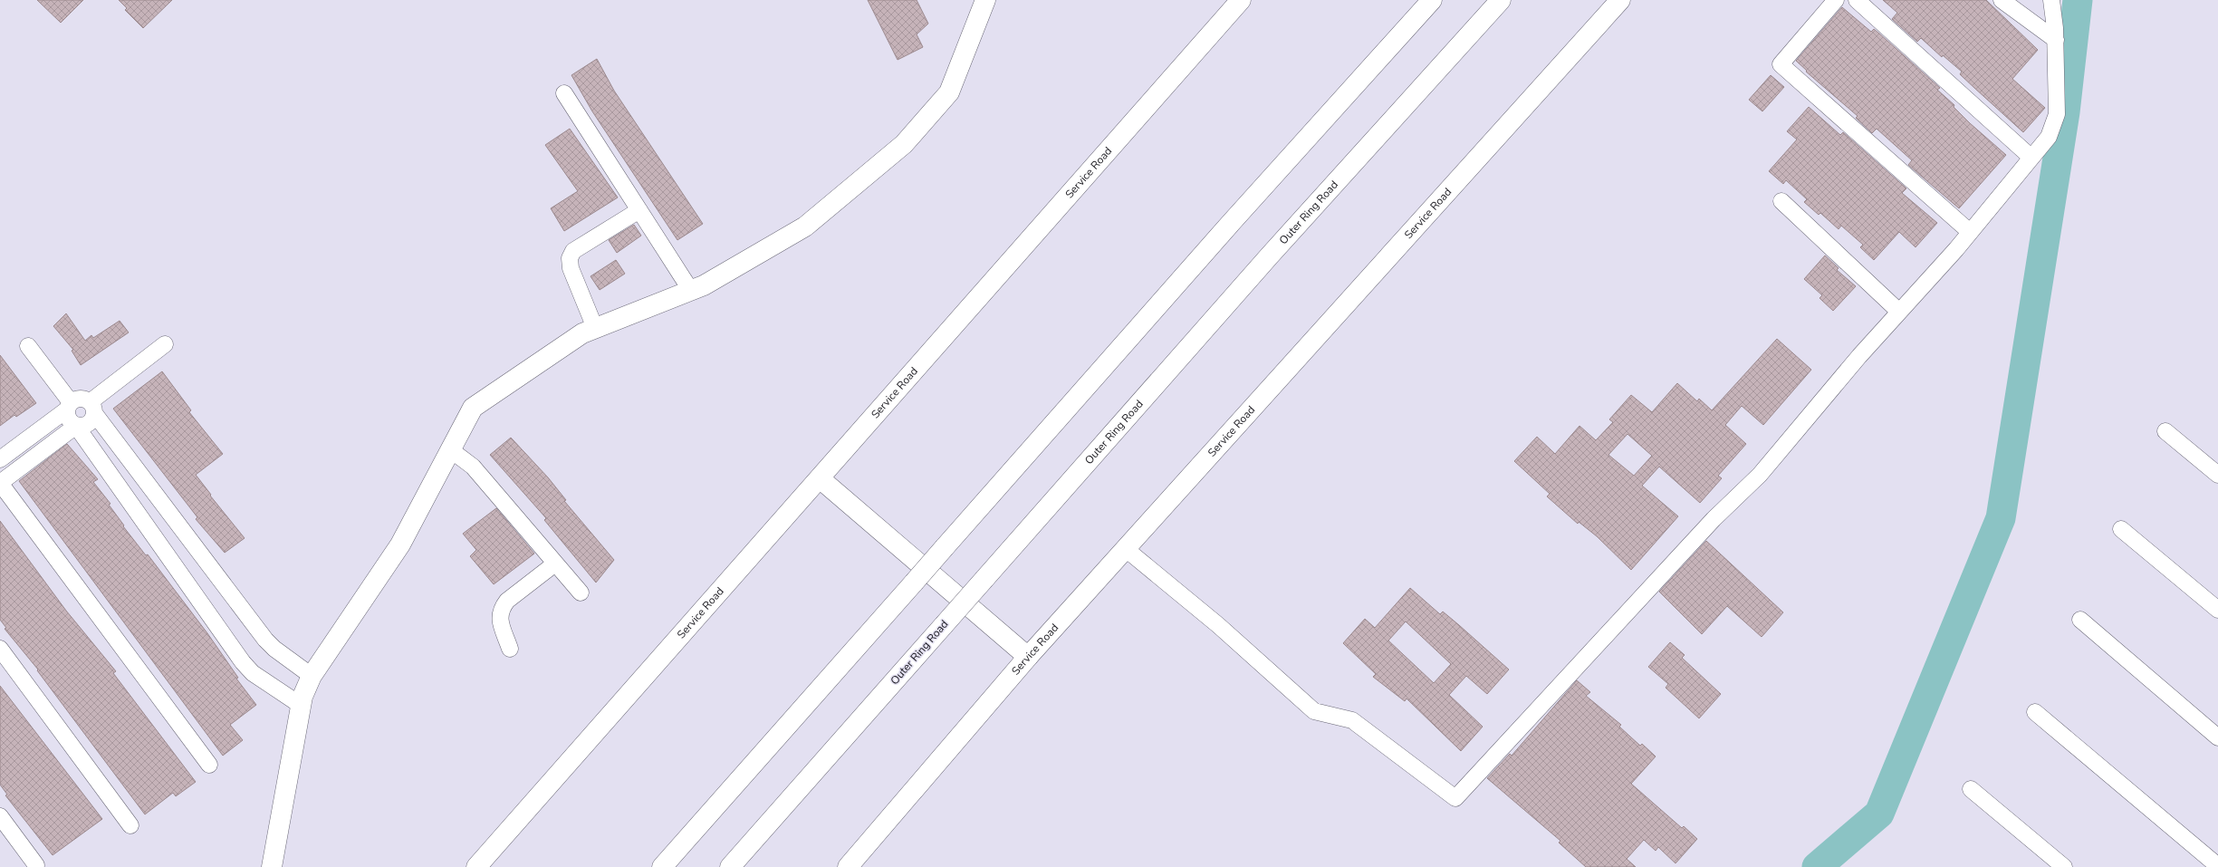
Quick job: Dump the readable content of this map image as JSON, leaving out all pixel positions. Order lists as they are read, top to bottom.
{
  "streets": {
    "main road": ["Service Road", "Outer Ring Road"]
  }
}
